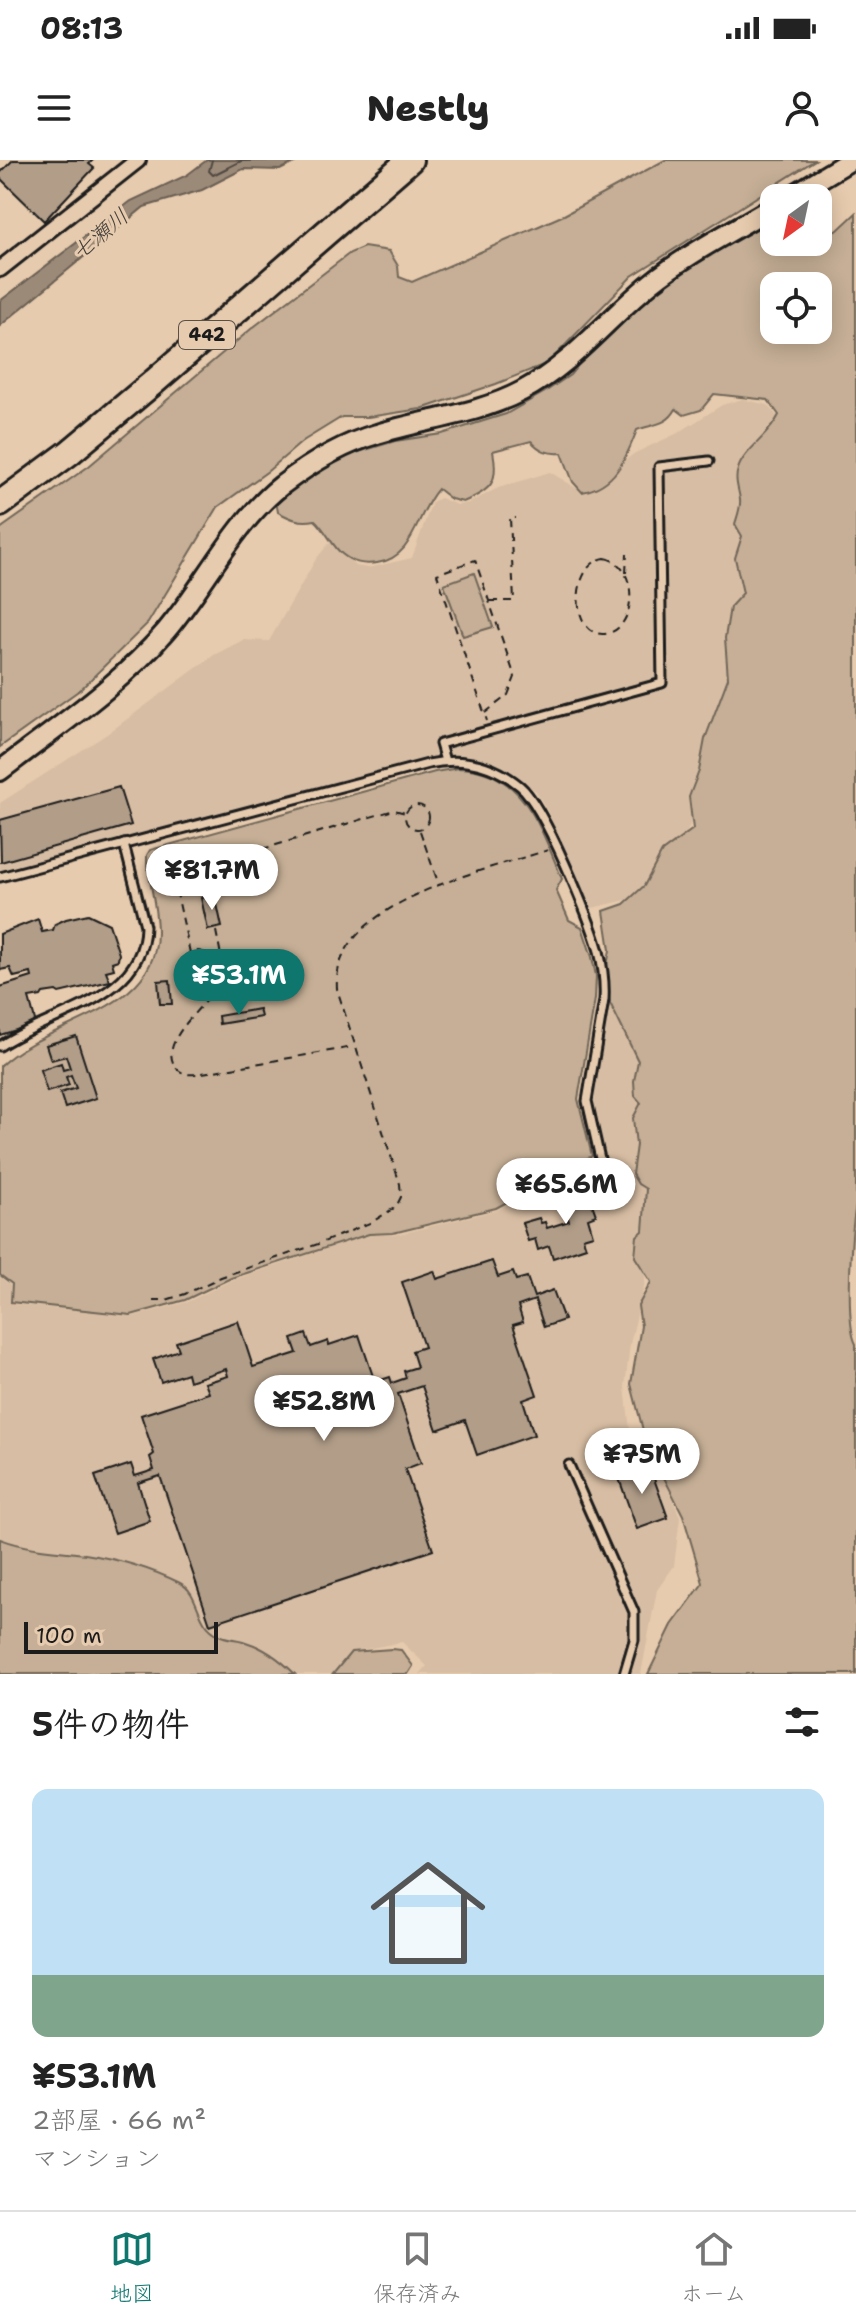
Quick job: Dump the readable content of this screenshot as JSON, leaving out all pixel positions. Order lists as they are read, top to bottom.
{
  "streets": {
    "highway": ["442"]
  },
  "water": ["七瀬川"],
  "scale_bar": "100 m",
  "north": "bottom left",
  "page": {
    "status": "08:13",
    "header": "Nestly",
    "price": [
      "¥81.7M",
      "¥53.1M",
      "¥65.6M",
      "¥52.8M",
      "¥75M"
    ],
    "scale": "100 m",
    "heading": "5件の物件",
    "list": [
      {
        "name": "¥53.1M",
        "note": "2部屋 · 66 m² · マンション"
      }
    ],
    "tabs": ["地図", "保存済み", "ホーム"]
  }
}
